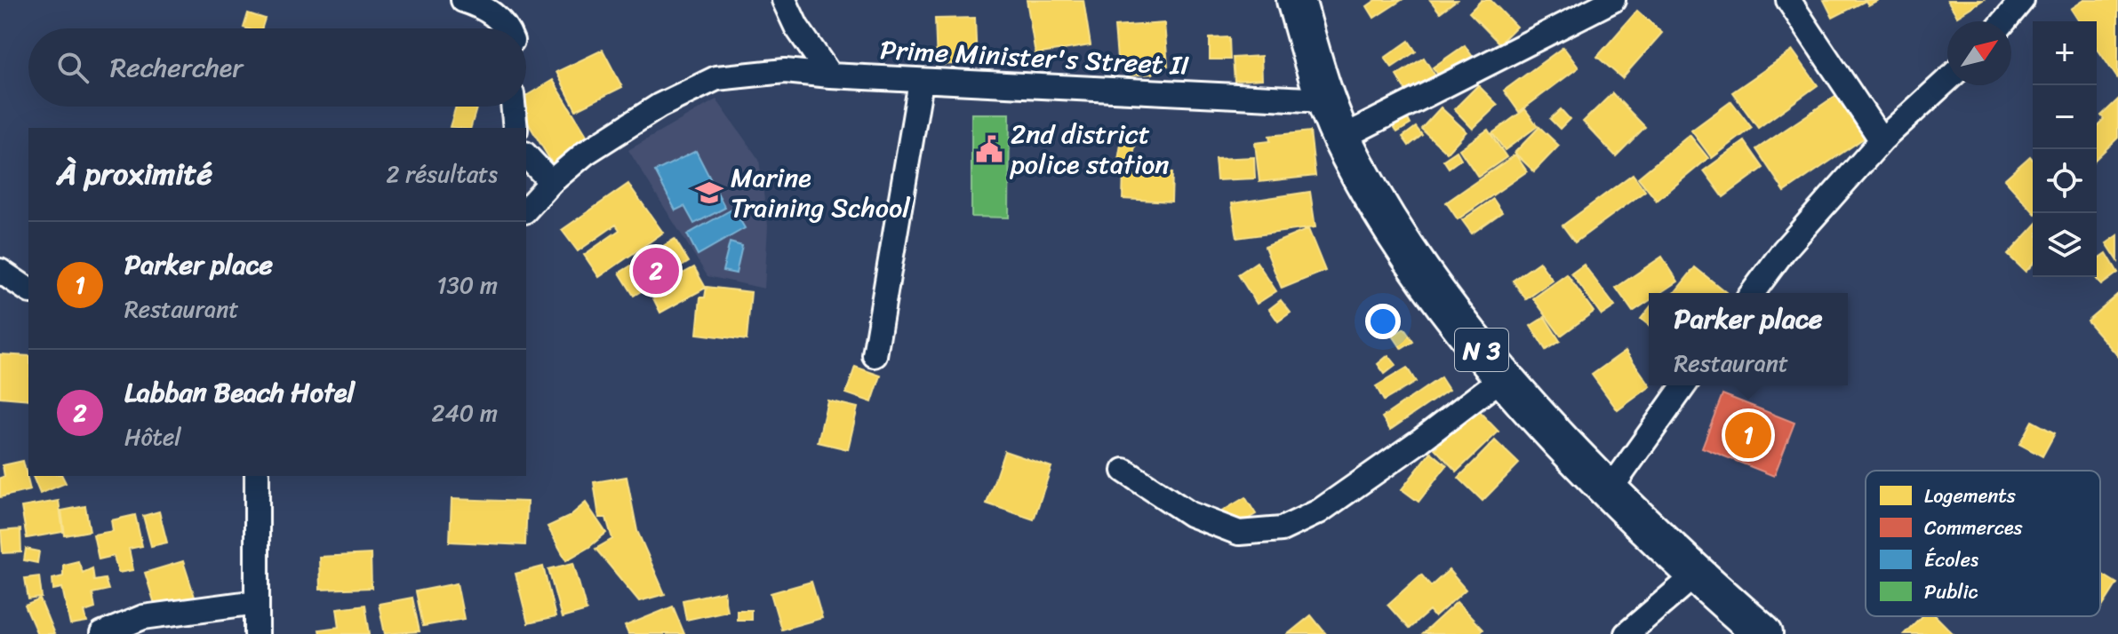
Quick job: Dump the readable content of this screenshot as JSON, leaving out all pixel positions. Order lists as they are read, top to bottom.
{
  "streets": {
    "highway": ["N 3"],
    "street": ["Prime Minister's Street II"]
  },
  "crossings": [
    ["Prime Minister's Street II", "N 3"]
  ],
  "places": {
    "public building": ["2nd district police station"],
    "school or university": ["Marine Training School"]
  },
  "legend": [
    "Logements",
    "Commerces",
    "Écoles",
    "Public"
  ],
  "north": "top right",
  "page": {
    "map_buttons": ["+", "−"],
    "search": "Rechercher",
    "heading": ["À proximité", "2 résultats"],
    "list": [
      {
        "mark": "1",
        "name": "Parker place",
        "note": "Restaurant",
        "value": "130 m"
      },
      {
        "mark": "2",
        "name": "Labban Beach Hotel",
        "note": "Hôtel",
        "value": "240 m"
      }
    ],
    "pins": ["2", "1"],
    "popup": ["Parker place", "Restaurant"]
  }
}
